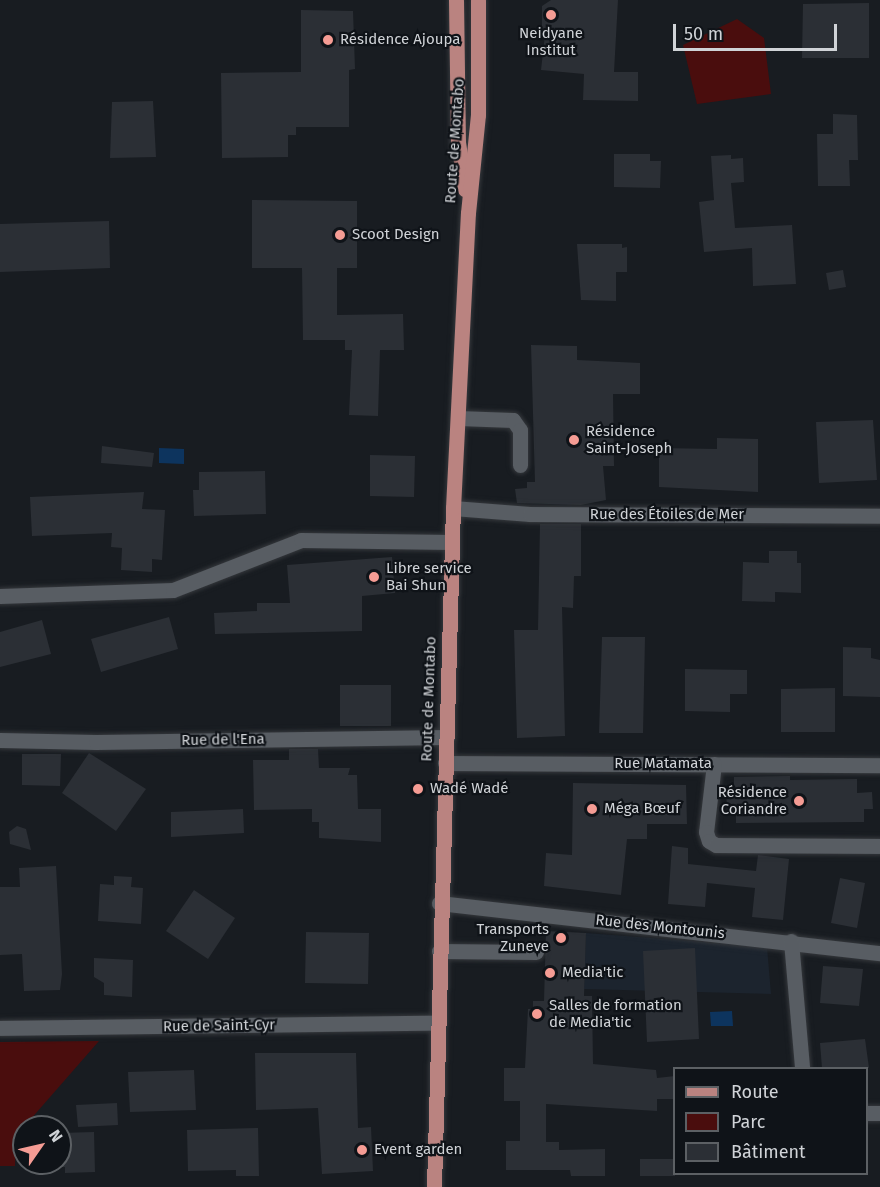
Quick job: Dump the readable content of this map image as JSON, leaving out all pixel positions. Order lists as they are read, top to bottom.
{
  "streets": {
    "main road": ["Route de Montabo"],
    "street": [
      "Rue des Étoiles de Mer",
      "Rue de l'Ena",
      "Rue Matamata",
      "Rue des Montounis",
      "Rue de Saint-Cyr"
    ]
  },
  "crossings": [
    ["Route de Montabo", "Rue des Étoiles de Mer"],
    ["Route de Montabo", "Rue de l'Ena"],
    ["Route de Montabo", "Rue Matamata"],
    ["Route de Montabo", "Rue des Montounis"],
    ["Route de Montabo", "Rue de Saint-Cyr"]
  ],
  "places": [
    "Neidyane Institut",
    "Résidence Ajoupa",
    "Scoot Design",
    "Résidence Saint-Joseph",
    "Libre service Bai Shun",
    "Wadé Wadé",
    "Résidence Coriandre",
    "Méga Bœuf",
    "Transports Zuneve",
    "Media'tic",
    "Salles de formation de Media'tic",
    "Event garden"
  ],
  "legend": ["Route", "Parc", "Bâtiment"],
  "scale_bar": "50 m",
  "north": "top right"
}
